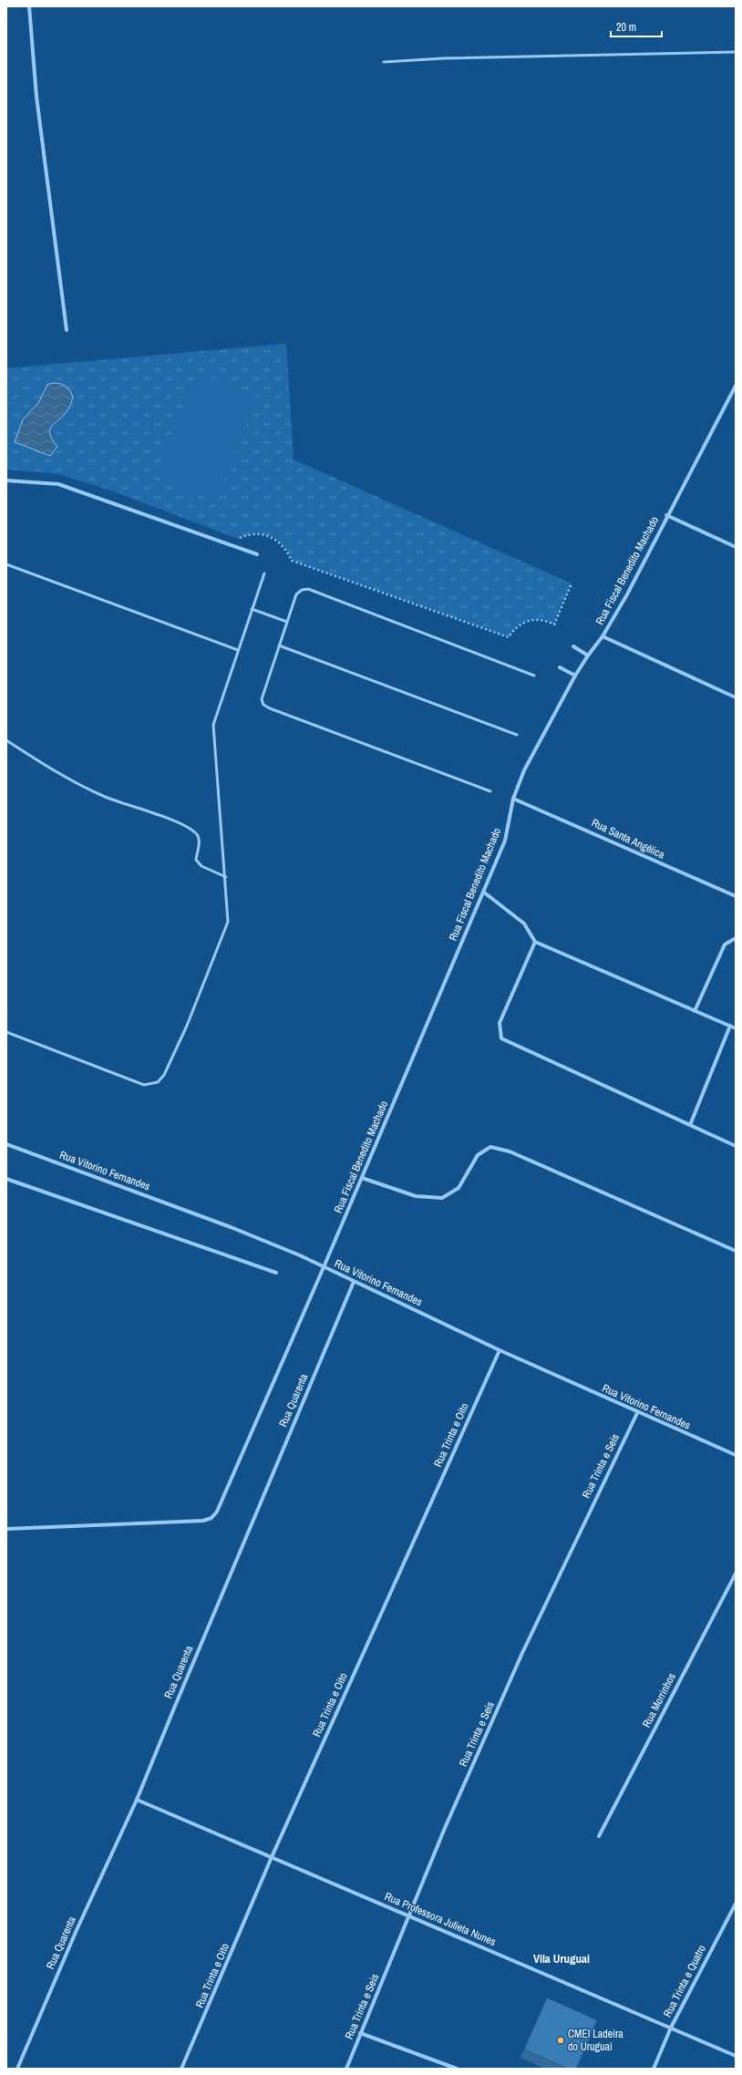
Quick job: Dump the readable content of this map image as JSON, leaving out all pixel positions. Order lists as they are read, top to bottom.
{
  "streets": {
    "street": [
      "Rua Fiscal Benedito Machado",
      "Rua Santa Angélica",
      "Rua Vitorino Fernandes",
      "Rua Quarenta",
      "Rua Trinta e Oito",
      "Rua Trinta e Seis",
      "Rua Morrinhos",
      "Rua Professora Julieta Nunes",
      "Rua Trinta e Quatro"
    ]
  },
  "crossings": [
    ["Rua Fiscal Benedito Machado", "Rua Santa Angélica"],
    ["Rua Fiscal Benedito Machado", "Rua Vitorino Fernandes"],
    ["Rua Vitorino Fernandes", "Rua Quarenta"],
    ["Rua Vitorino Fernandes", "Rua Trinta e Oito"],
    ["Rua Vitorino Fernandes", "Rua Trinta e Seis"],
    ["Rua Quarenta", "Rua Professora Julieta Nunes"],
    ["Rua Trinta e Oito", "Rua Professora Julieta Nunes"],
    ["Rua Trinta e Seis", "Rua Professora Julieta Nunes"],
    ["Rua Professora Julieta Nunes", "Rua Trinta e Quatro"]
  ],
  "districts": ["Vila Uruguai"],
  "places": ["CMEI Ladeira do Uruguai"],
  "scale_bar": "20 m"
}
